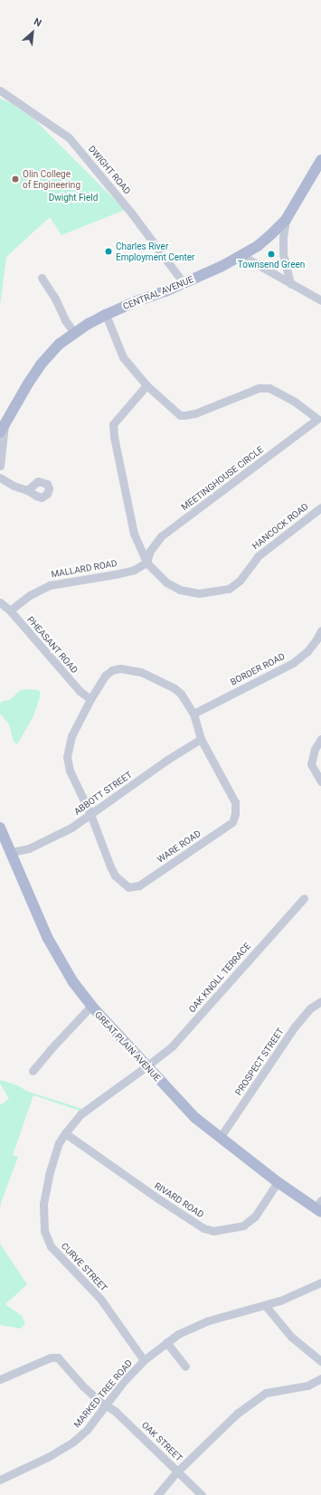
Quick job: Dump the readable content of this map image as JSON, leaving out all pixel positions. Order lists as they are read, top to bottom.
{
  "streets": {
    "main road": ["CENTRAL AVENUE", "GREAT PLAIN AVENUE"],
    "street": [
      "DWIGHT ROAD",
      "MEETINGHOUSE CIRCLE",
      "HANCOCK ROAD",
      "MALLARD ROAD",
      "PHEASANT ROAD",
      "BORDER ROAD",
      "ABBOTT STREET",
      "WARE ROAD",
      "OAK KNOLL TERRACE",
      "PROSPECT STREET",
      "RIVARD ROAD",
      "CURVE STREET",
      "MARKED TREE ROAD",
      "OAK STREET"
    ]
  },
  "crossings": [
    ["DWIGHT ROAD", "CENTRAL AVENUE"],
    ["CENTRAL AVENUE", "MEETINGHOUSE CIRCLE"],
    ["MEETINGHOUSE CIRCLE", "HANCOCK ROAD"],
    ["MEETINGHOUSE CIRCLE", "MALLARD ROAD"],
    ["HANCOCK ROAD", "MALLARD ROAD"],
    ["MALLARD ROAD", "PHEASANT ROAD"],
    ["ABBOTT STREET", "WARE ROAD"],
    ["ABBOTT STREET", "GREAT PLAIN AVENUE"],
    ["OAK KNOLL TERRACE", "GREAT PLAIN AVENUE"],
    ["OAK KNOLL TERRACE", "CURVE STREET"],
    ["GREAT PLAIN AVENUE", "PROSPECT STREET"],
    ["GREAT PLAIN AVENUE", "RIVARD ROAD"],
    ["GREAT PLAIN AVENUE", "CURVE STREET"],
    ["RIVARD ROAD", "CURVE STREET"],
    ["CURVE STREET", "MARKED TREE ROAD"],
    ["MARKED TREE ROAD", "OAK STREET"]
  ],
  "parks": ["Dwight Field"],
  "places": ["Olin College of Engineering", "Charles River Employment Center", "Townsend Green"],
  "north": "top right"
}
